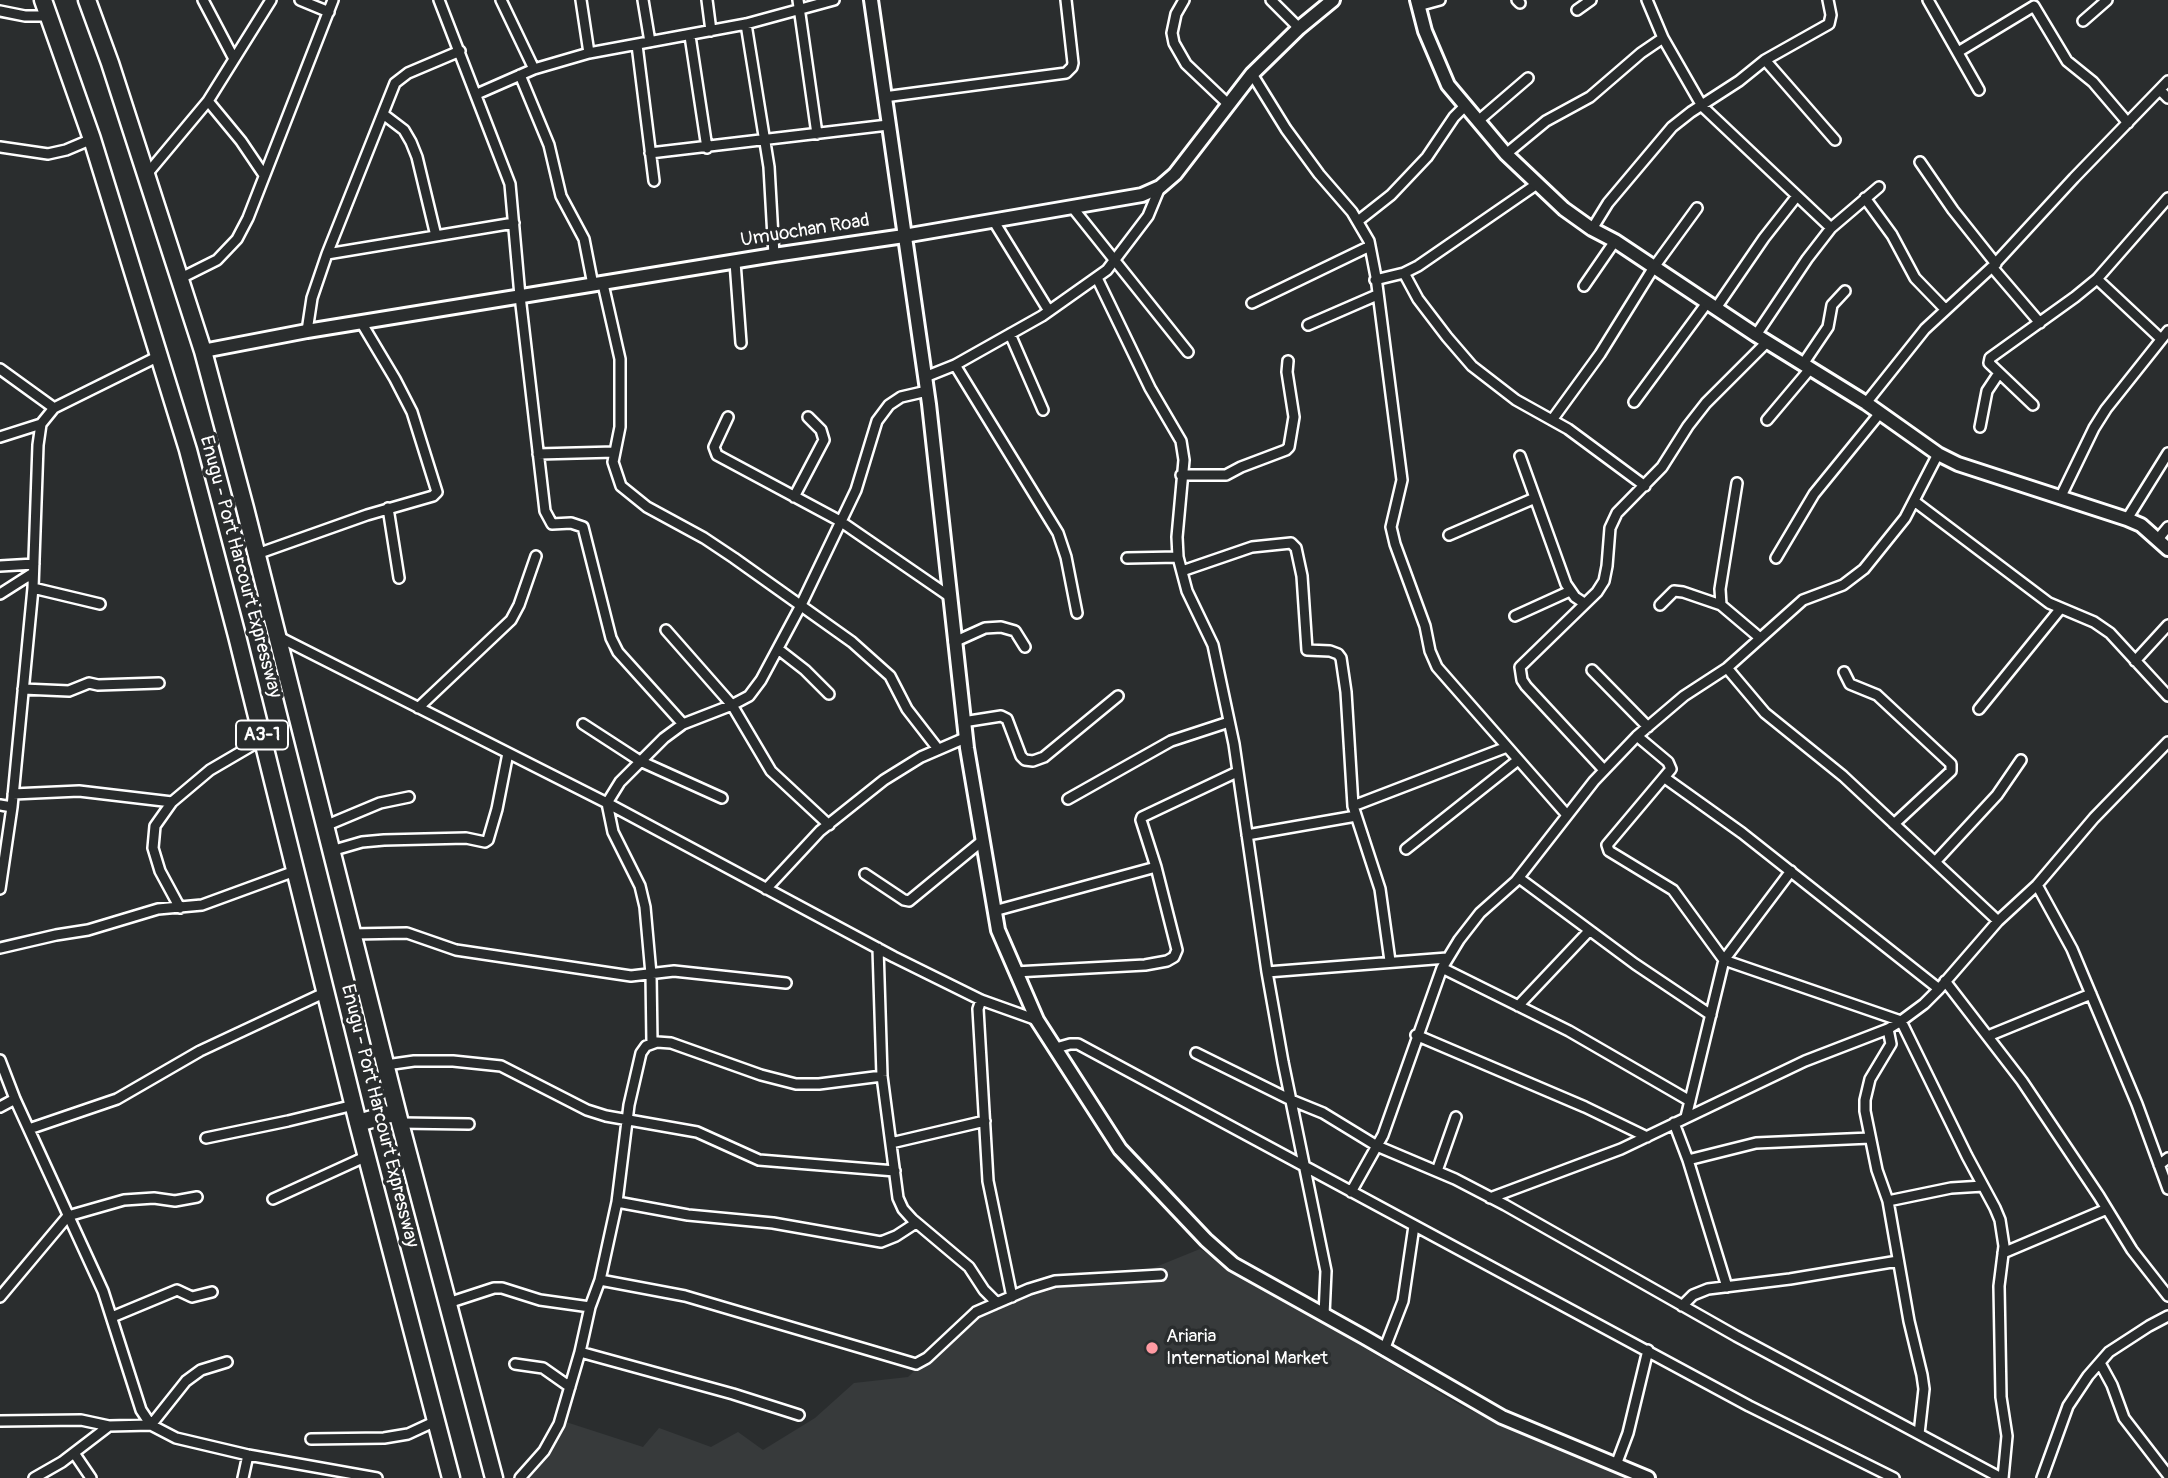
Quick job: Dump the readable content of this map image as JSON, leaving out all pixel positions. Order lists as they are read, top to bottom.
{
  "streets": {
    "highway": ["Enugu - Port Harcourt Expressway", "A3-1"],
    "street": ["Umuochan Road"]
  },
  "crossings": [
    ["Umuochan Road", "Enugu - Port Harcourt Expressway"]
  ],
  "places": ["Ariaria International Market"]
}
